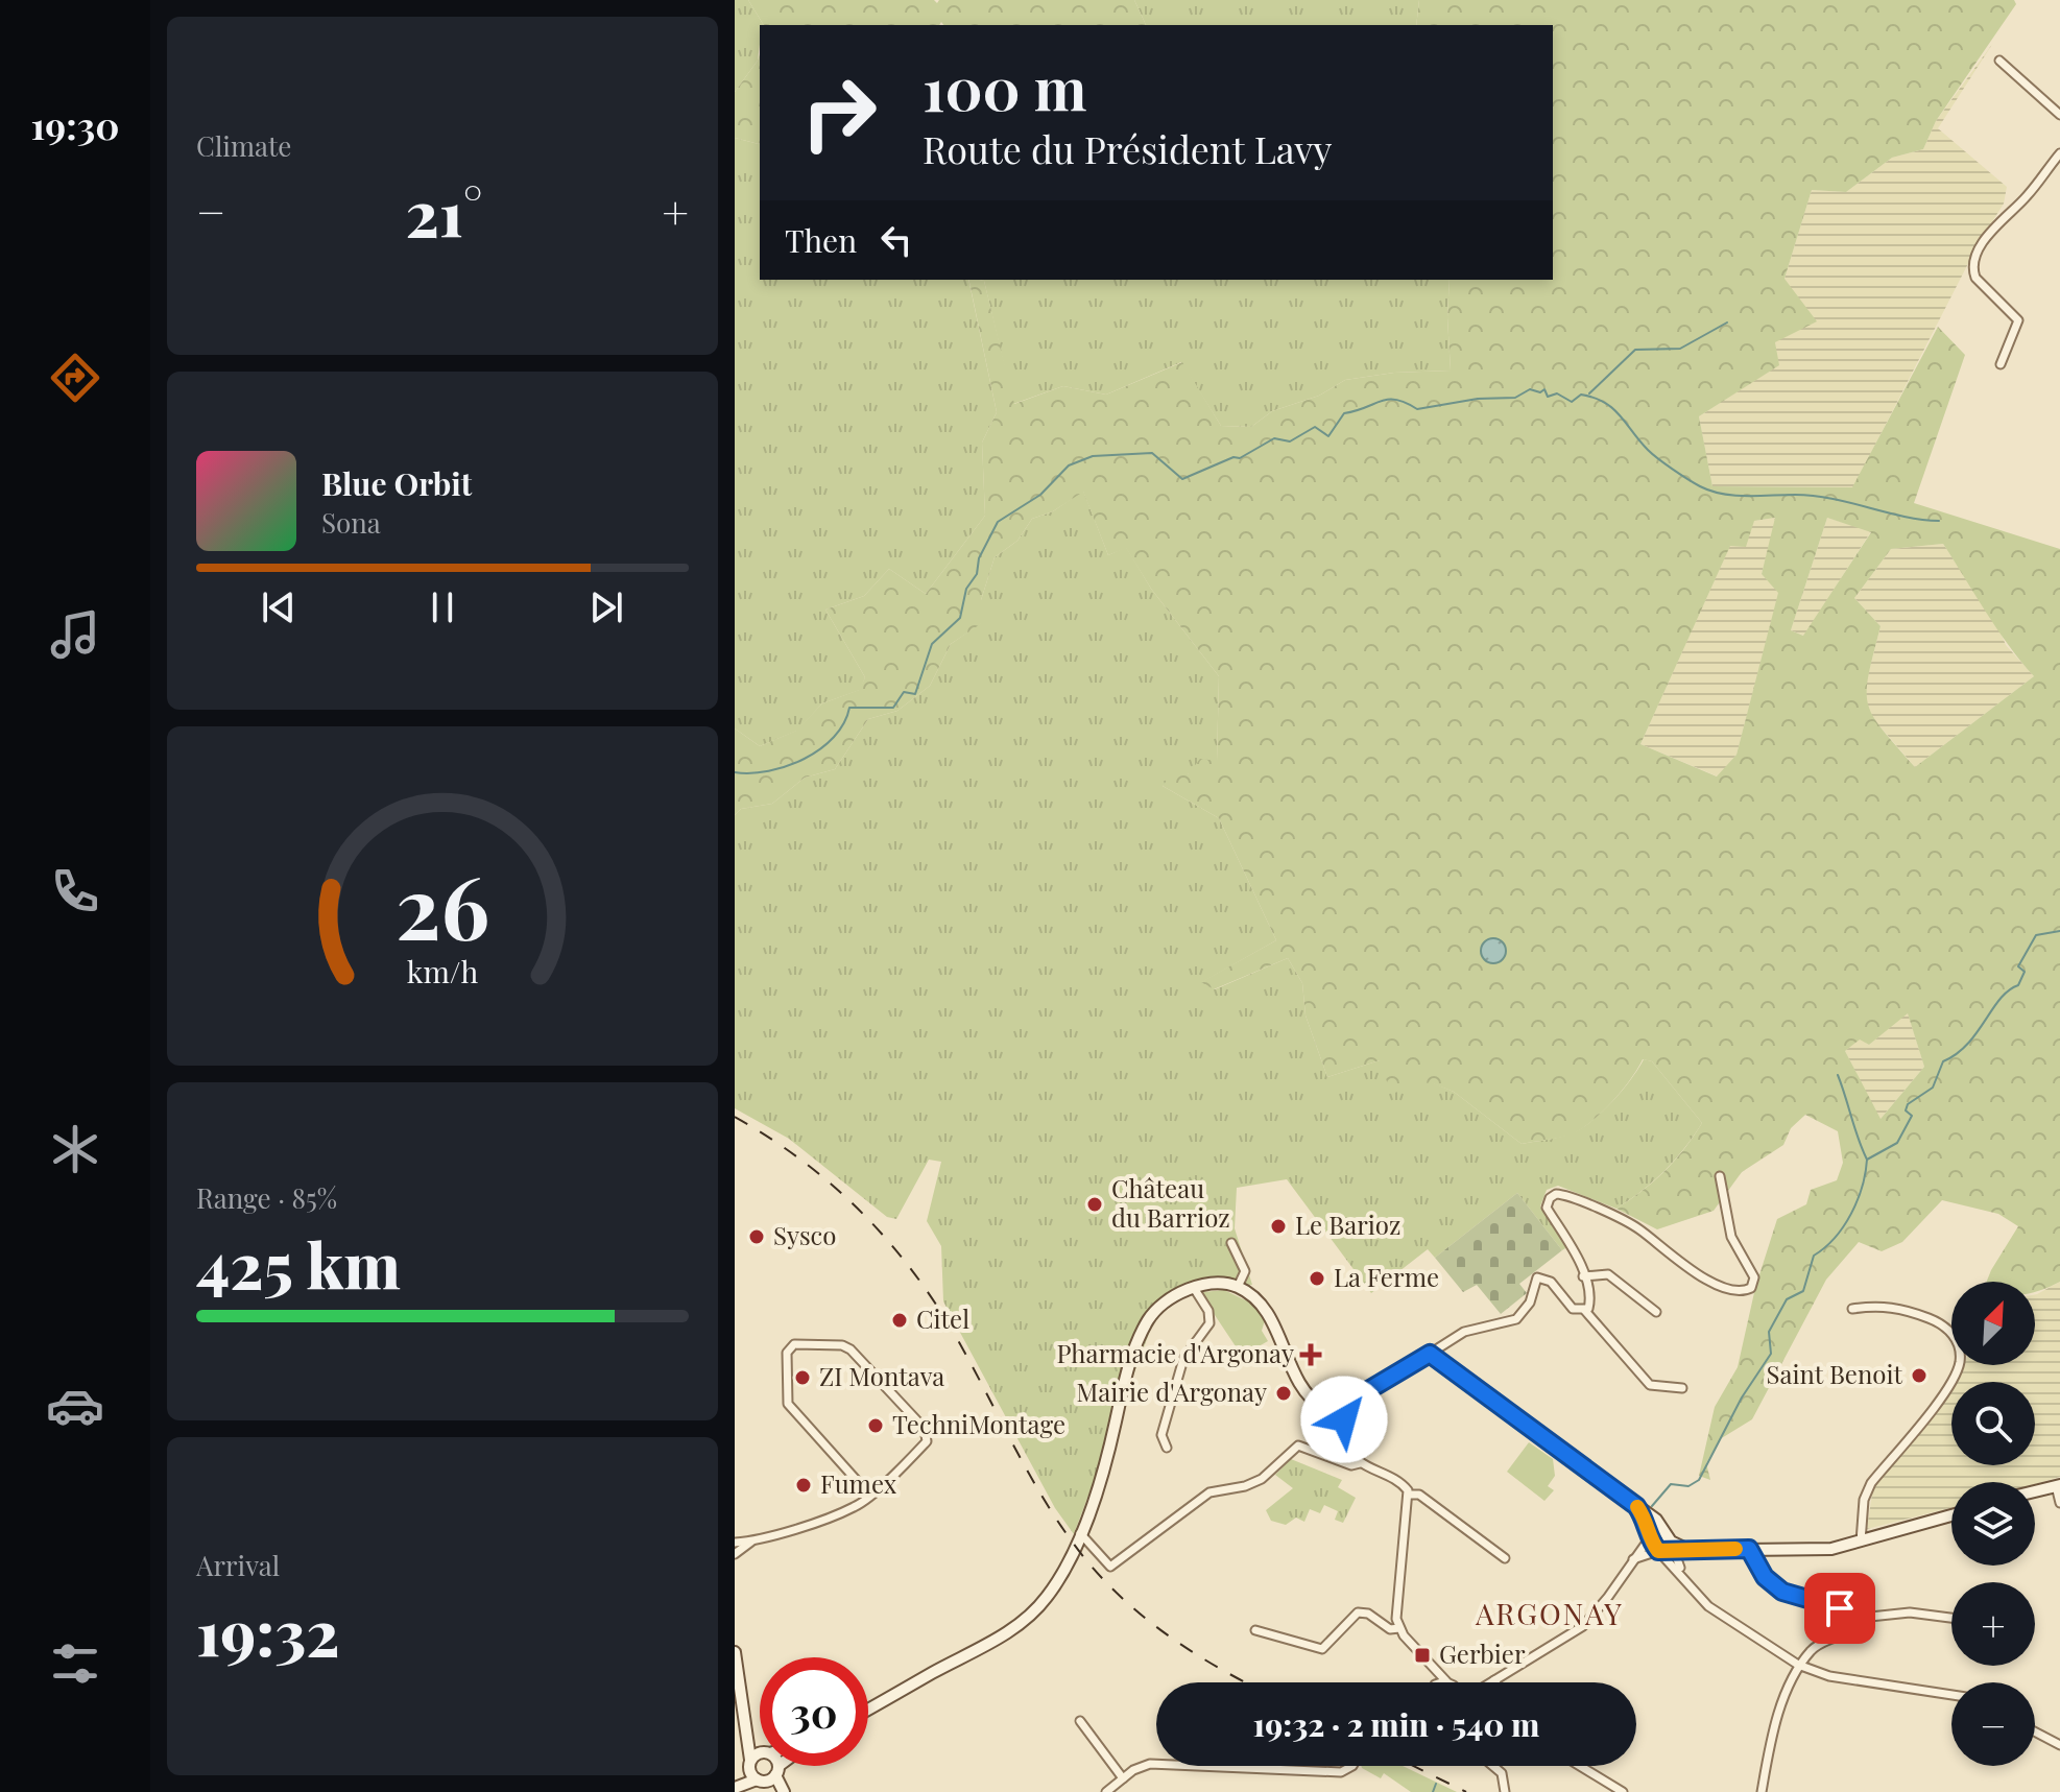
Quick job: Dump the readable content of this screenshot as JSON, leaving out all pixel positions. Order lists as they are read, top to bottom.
{
  "districts": ["ARGONAY"],
  "places": {
    "other": [
      "Château du Barrioz",
      "Le Barioz",
      "Sysco",
      "La Ferme",
      "Citel",
      "Saint Benoit",
      "ZI Montava",
      "Mairie d'Argonay",
      "TechniMontage",
      "Fumex"
    ],
    "health": ["Pharmacie d'Argonay"],
    "transit": ["Gerbier"]
  },
  "north": "top right",
  "page": {
    "tabs": "19:30",
    "tile": [
      "Climate",
      ["Range · 85%", "425 km"],
      ["Arrival", "19:32"]
    ],
    "turn": ["100 m", "Route du Président Lavy"],
    "heat": ["−", "21°", "+"],
    "then": "Then",
    "song": ["Blue Orbit", "Sona"],
    "map_buttons": ["+", "−"],
    "limit": "30",
    "trip": "19:32 · 2 min · 540 m",
    "gauge": ["26", "km/h"]
  }
}
